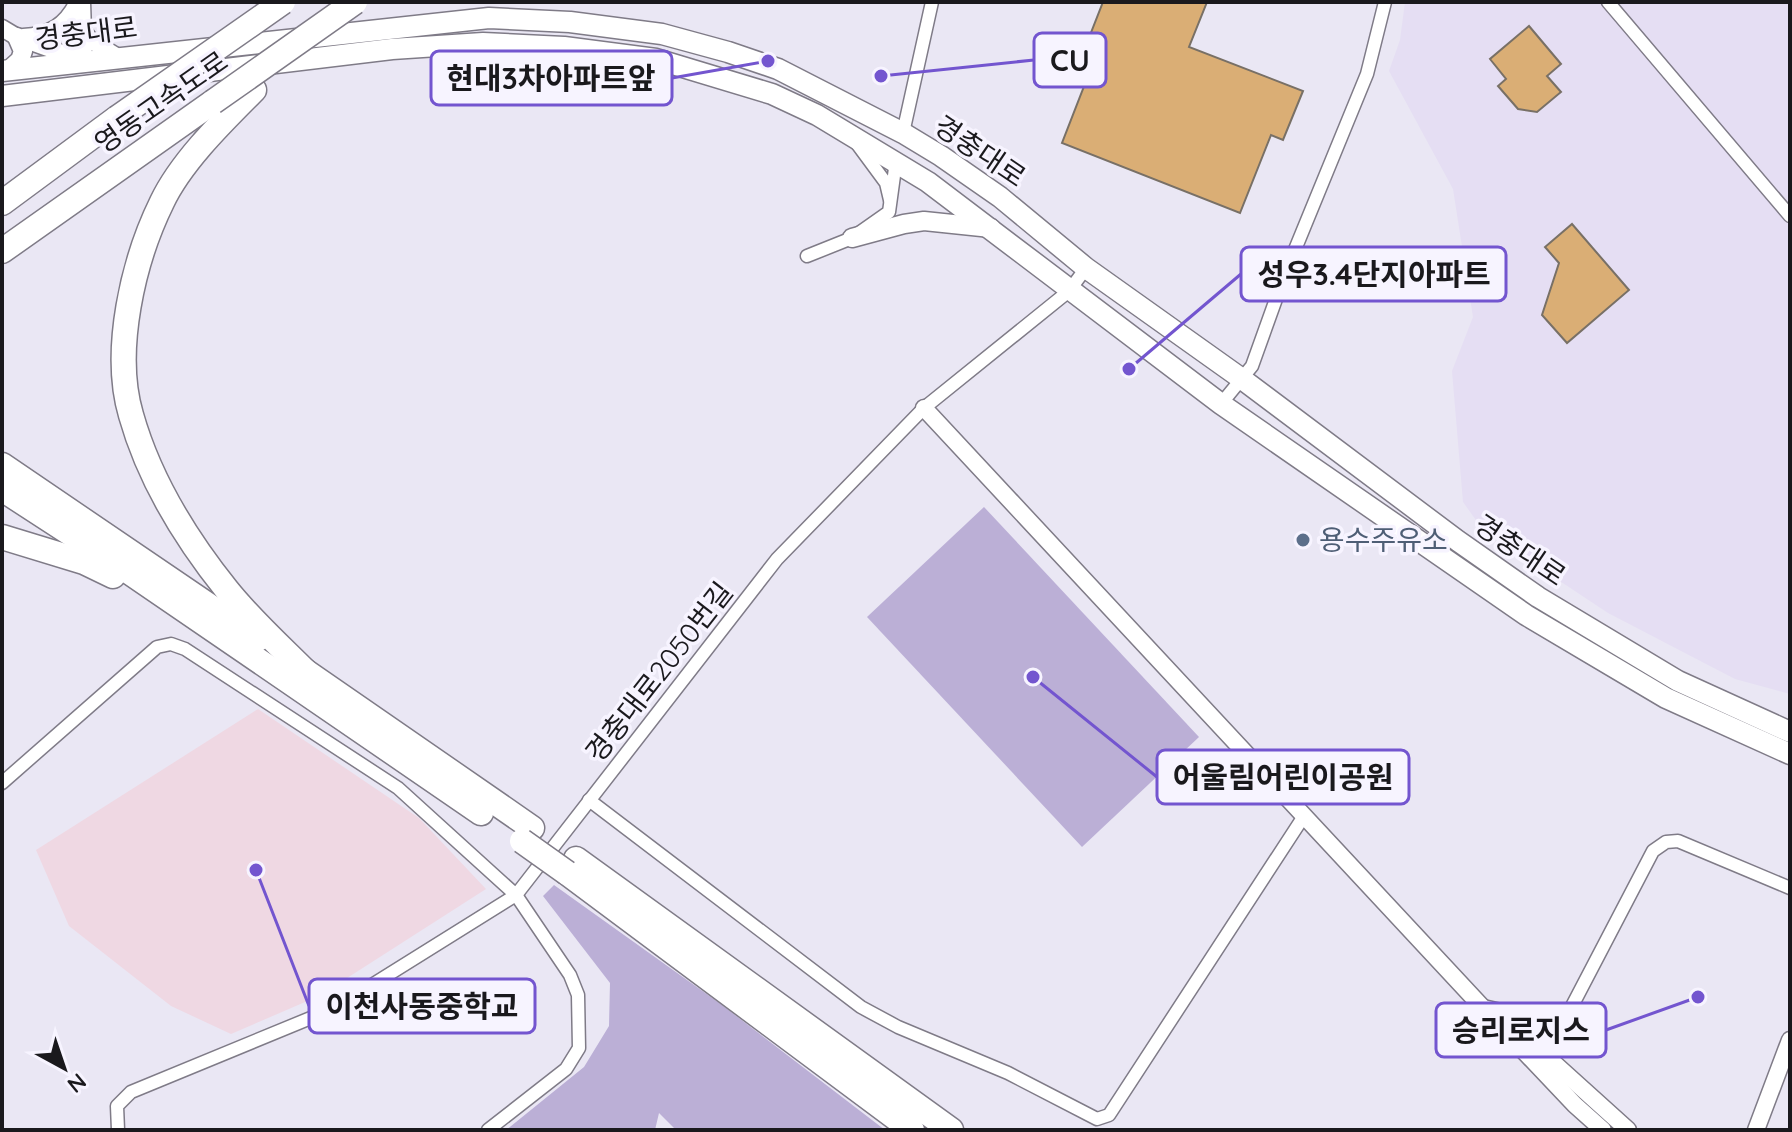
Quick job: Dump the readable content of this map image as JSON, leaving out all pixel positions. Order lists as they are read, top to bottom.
{
  "streets": {
    "highway": ["영동고속도로"],
    "main road": ["경충대로"],
    "street": ["경충대로2050번길"]
  },
  "crossings": [
    ["경충대로", "경충대로2050번길"]
  ],
  "places": [
    "현대3차아파트앞",
    "CU",
    "성우3.4단지아파트",
    "용수주유소",
    "어울림어린이공원",
    "이천사동중학교",
    "승리로지스"
  ],
  "north": "bottom right"
}
